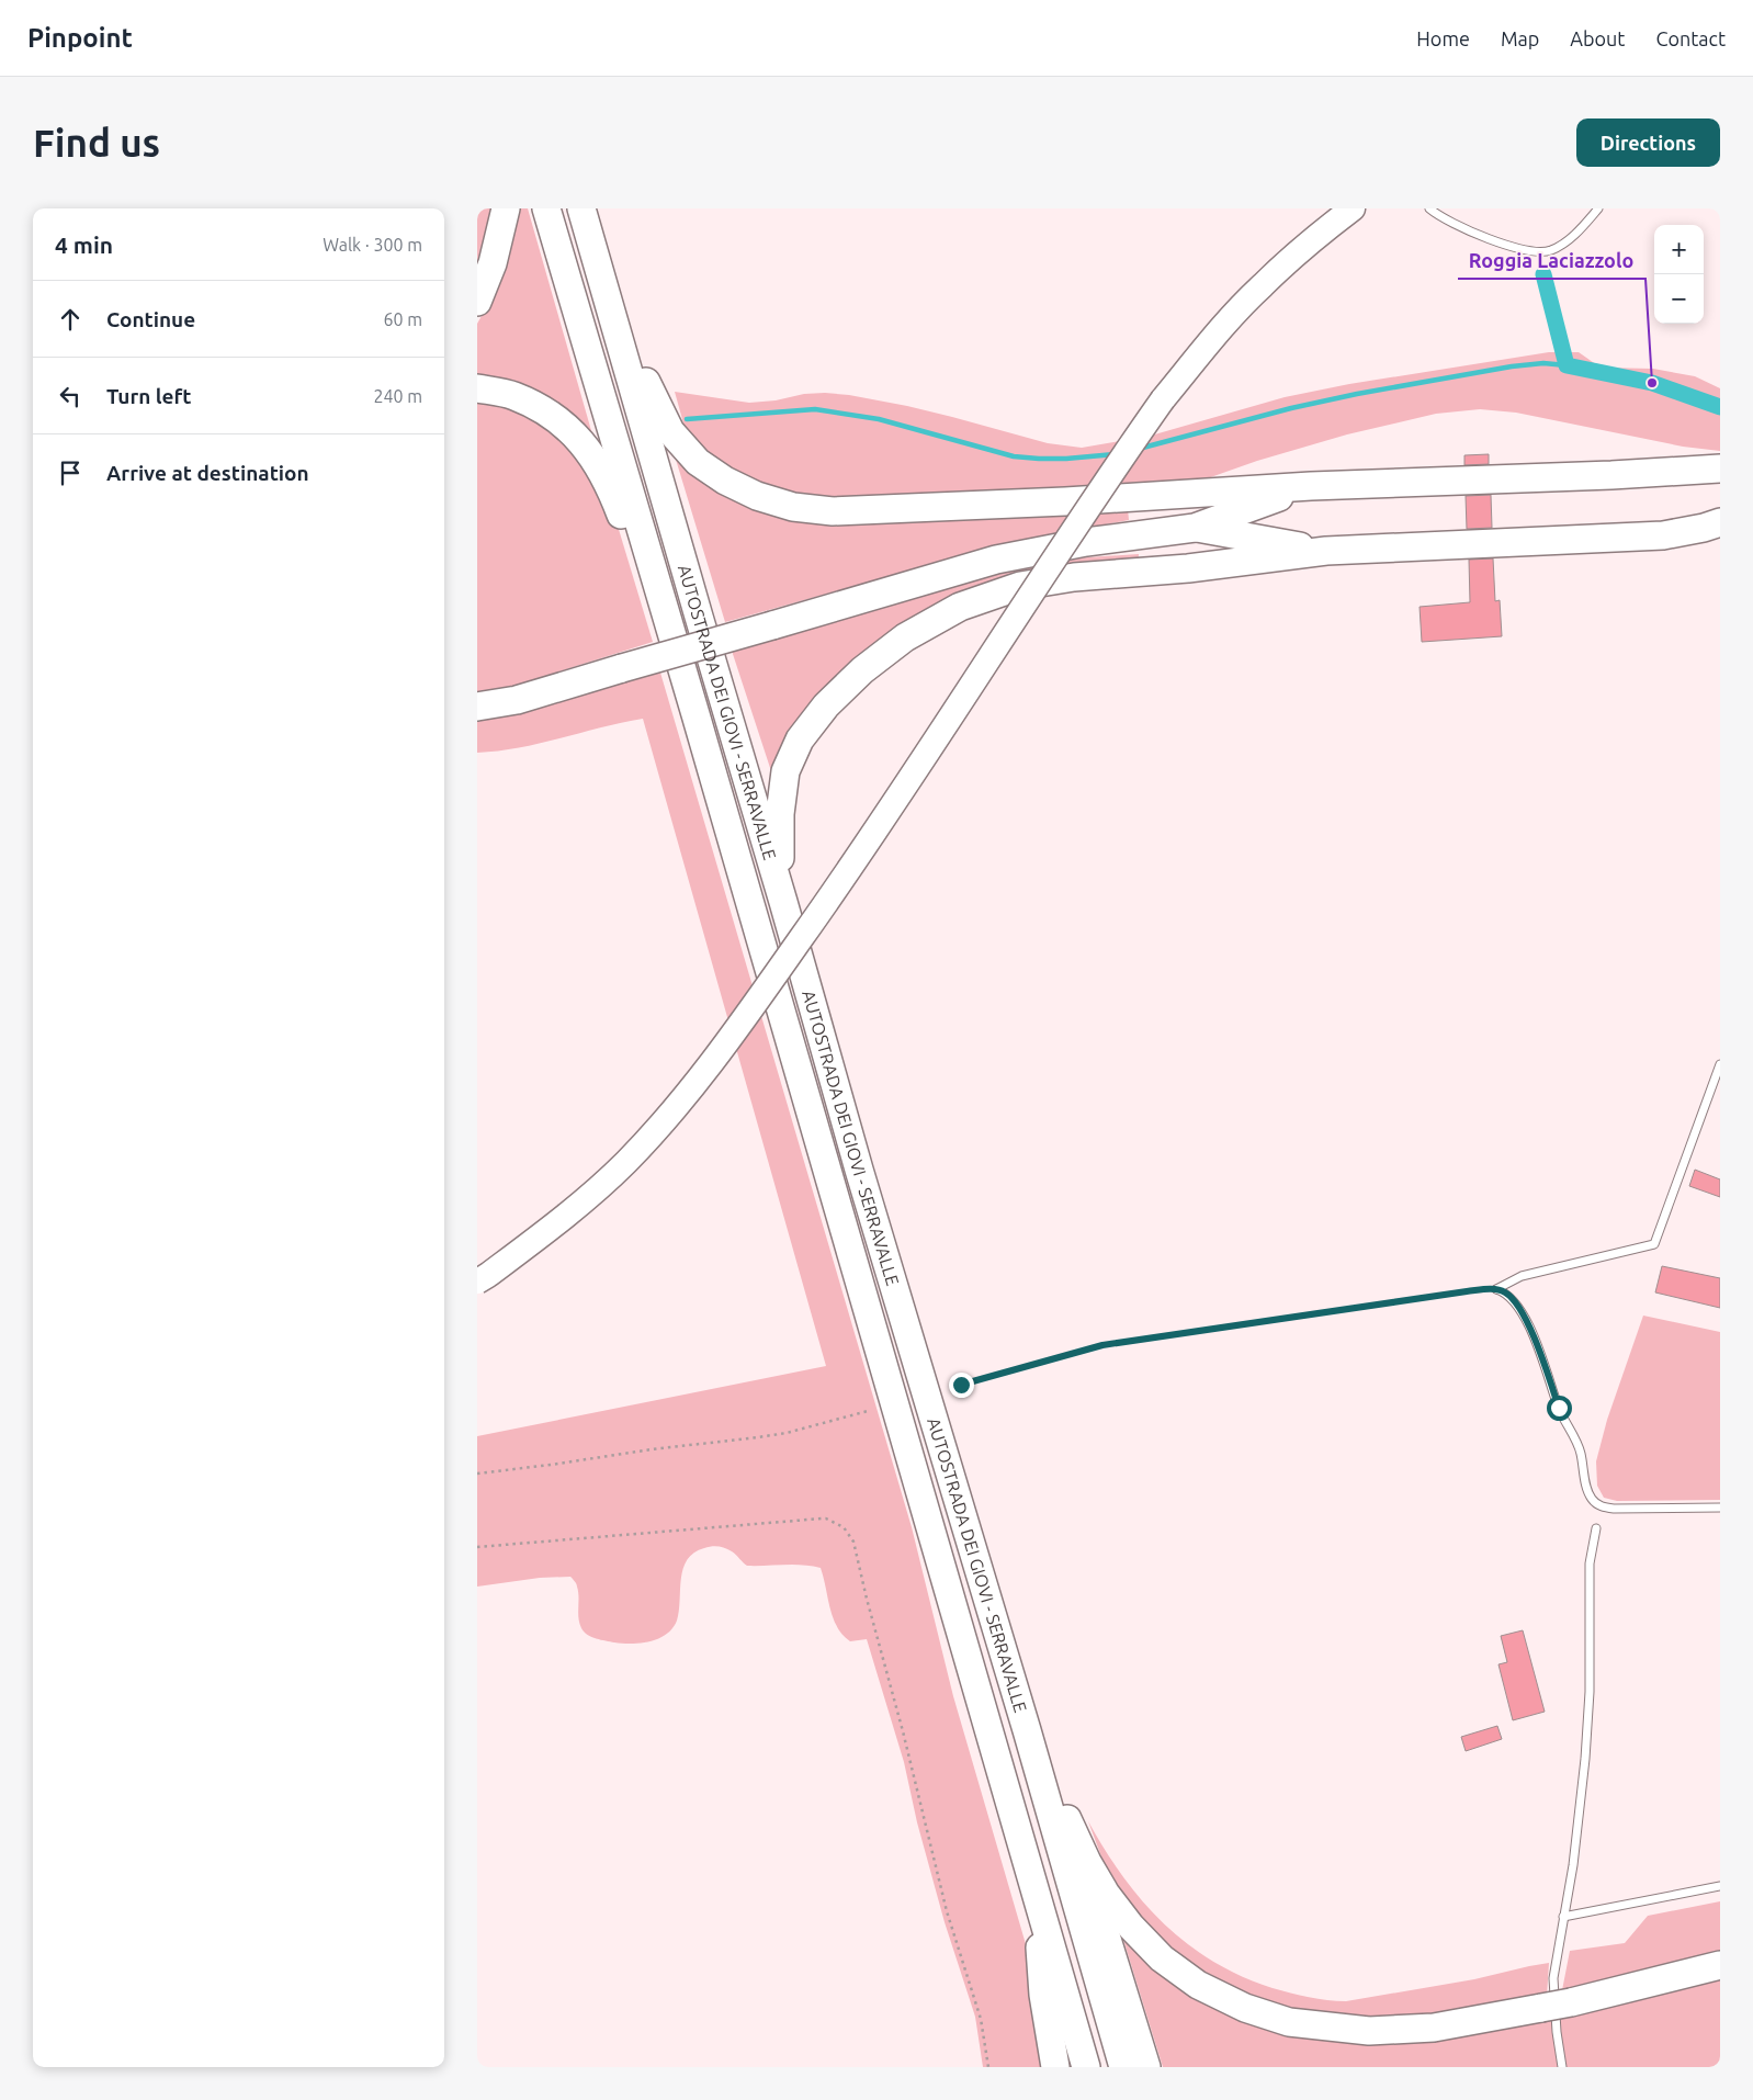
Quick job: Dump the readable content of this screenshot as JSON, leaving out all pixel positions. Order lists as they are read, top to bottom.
{
  "streets": {
    "highway": ["AUTOSTRADA DEI GIOVI - SERRAVALLE"]
  },
  "places": ["Roggia Laciazzolo"],
  "page": {
    "header": "Pinpoint",
    "nav": [
      "Home",
      "Map",
      "About",
      "Contact"
    ],
    "buttons": "Directions",
    "title": "Find us",
    "heading": ["4 min", "Walk · 300 m"],
    "map_buttons": ["+", "−"],
    "list": [
      ["Continue", "60 m"],
      ["Turn left", "240 m"],
      "Arrive at destination"
    ]
  }
}
